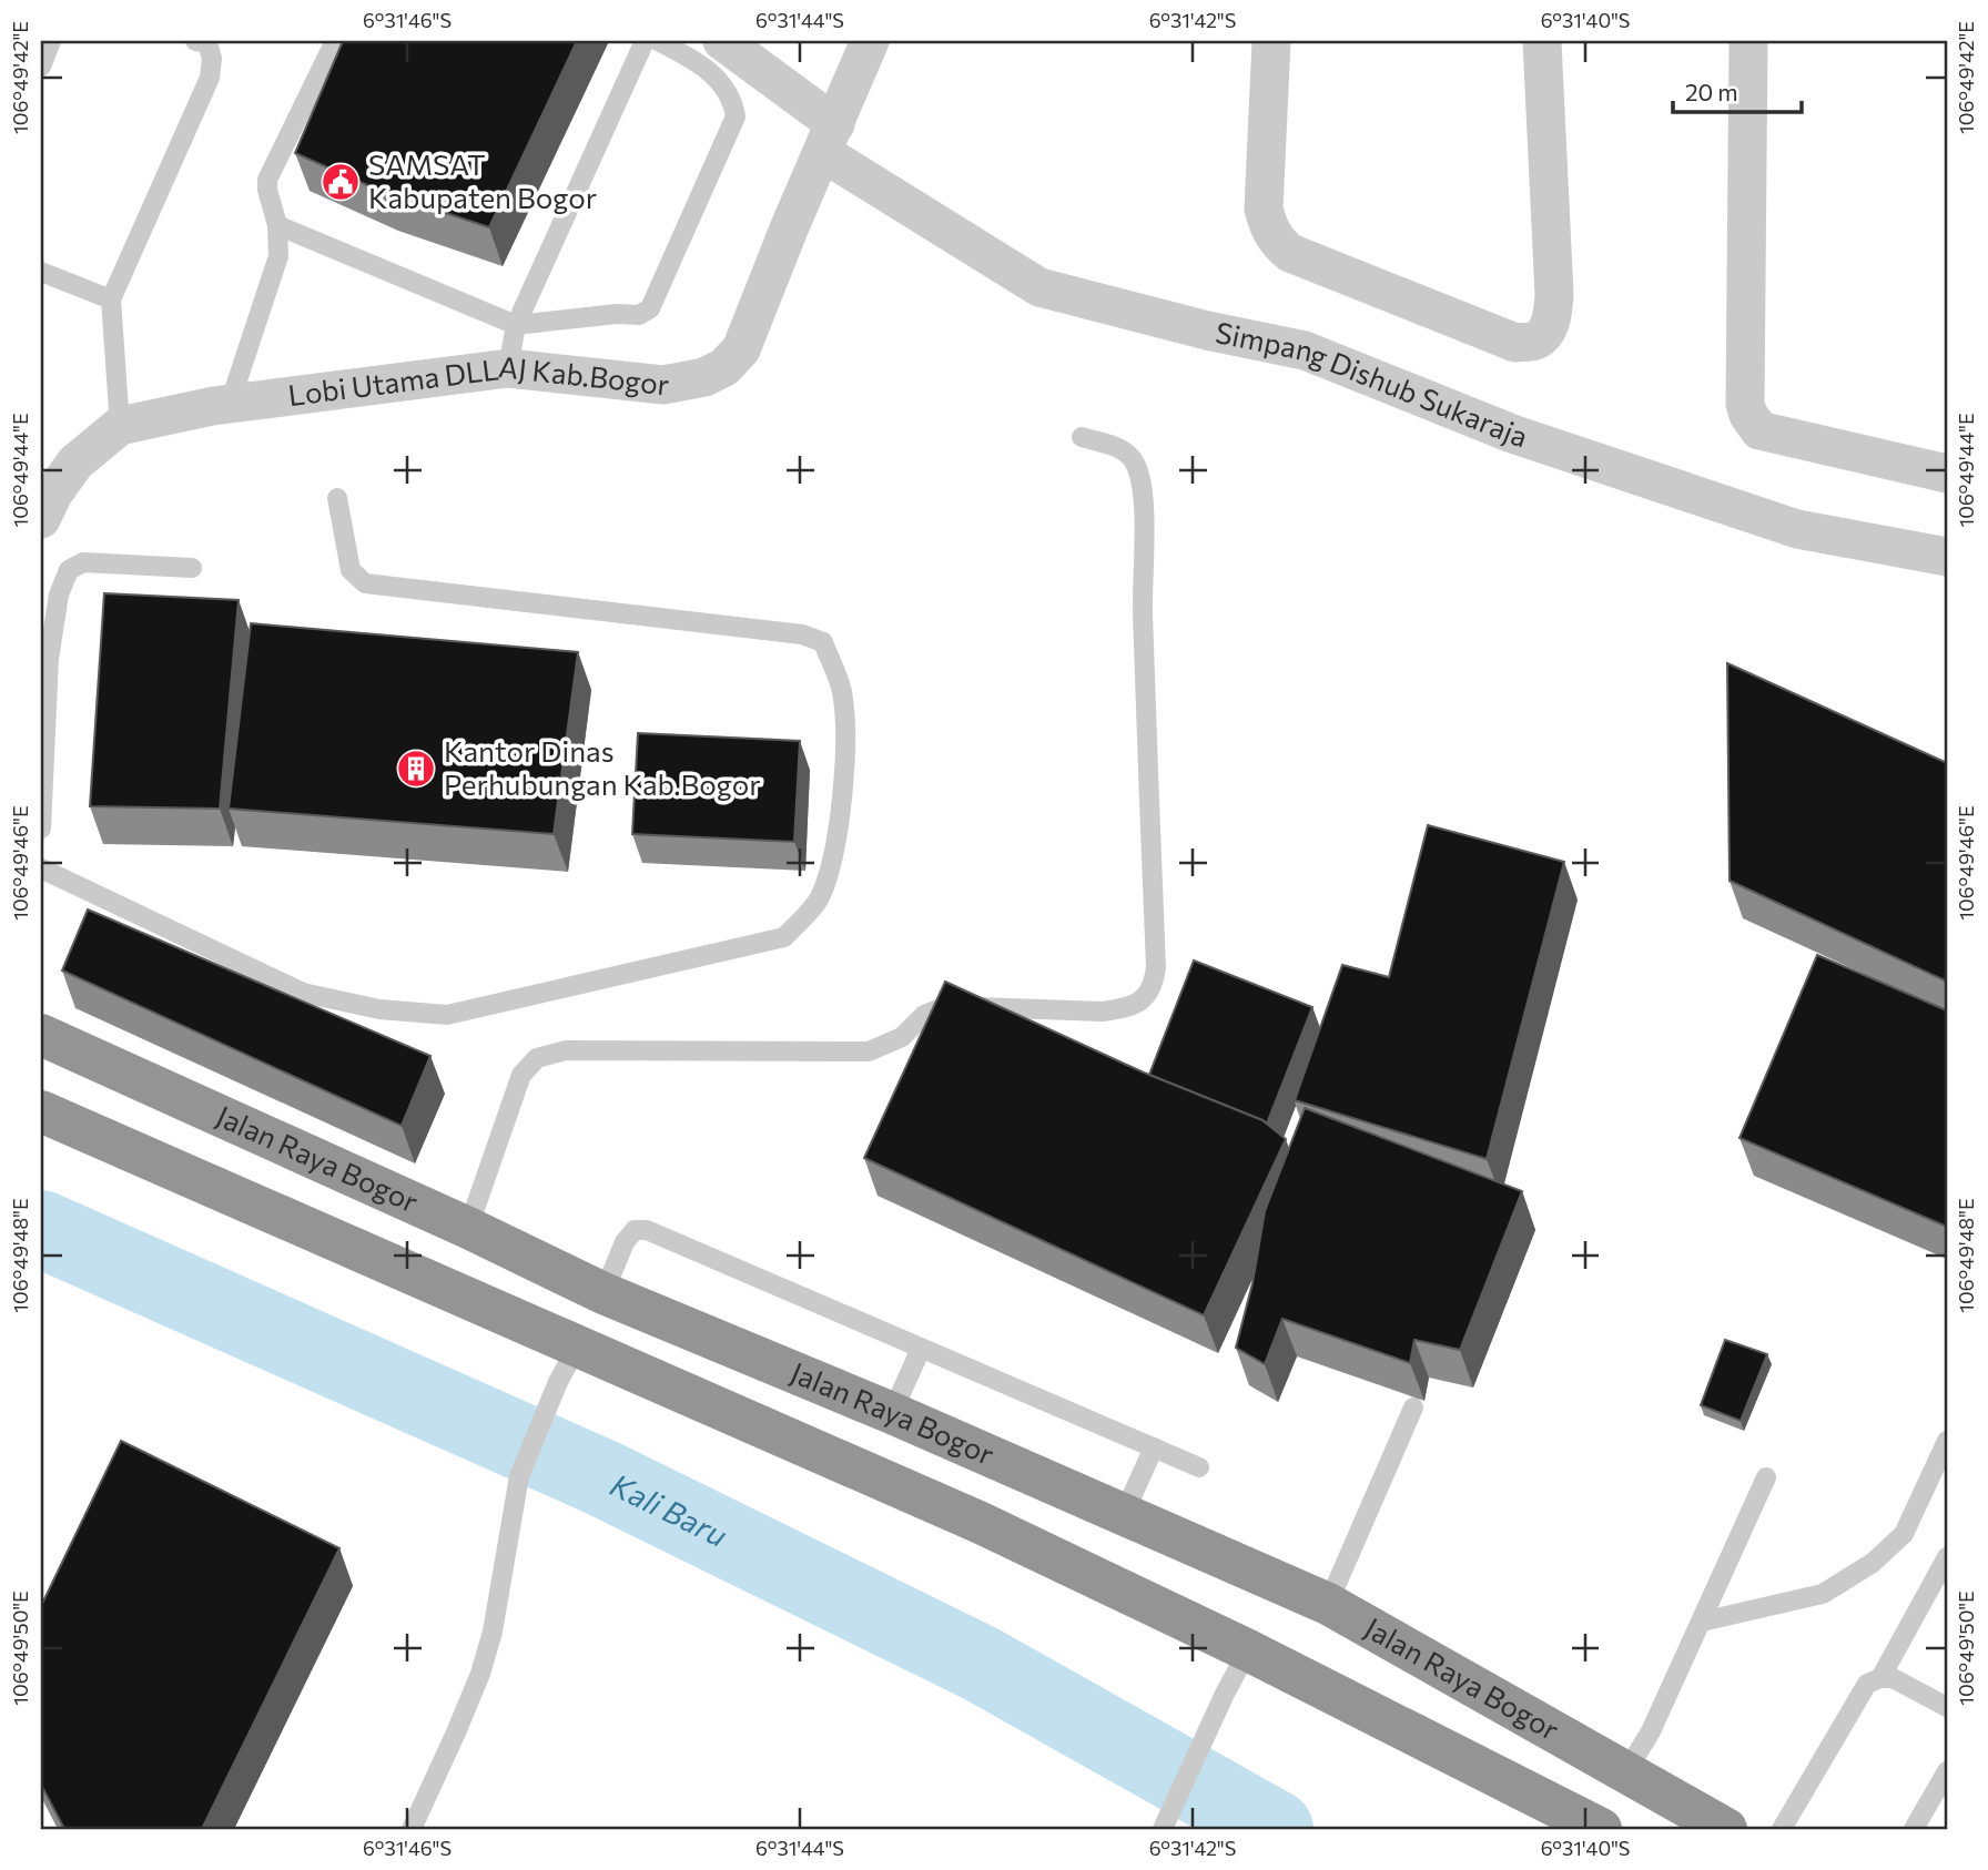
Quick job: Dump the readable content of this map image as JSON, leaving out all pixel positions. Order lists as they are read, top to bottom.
{
  "streets": {
    "highway": ["Jalan Raya Bogor"],
    "street": ["Simpang Dishub Sukaraja", "Lobi Utama DLLAJ Kab.Bogor"]
  },
  "crossings": [
    ["Simpang Dishub Sukaraja", "Lobi Utama DLLAJ Kab.Bogor"]
  ],
  "water": ["Kali Baru"],
  "places": {
    "public building": ["SAMSAT Kabupaten Bogor"],
    "building": ["Kantor Dinas Perhubungan Kab.Bogor"]
  },
  "scale_bar": "20 m",
  "coordinates": [
    "6°31'46\"S",
    "6°31'44\"S",
    "6°31'42\"S",
    "6°31'40\"S",
    "106°49'42\"E",
    "106°49'44\"E",
    "106°49'46\"E",
    "106°49'48\"E",
    "106°49'50\"E"
  ]
}
